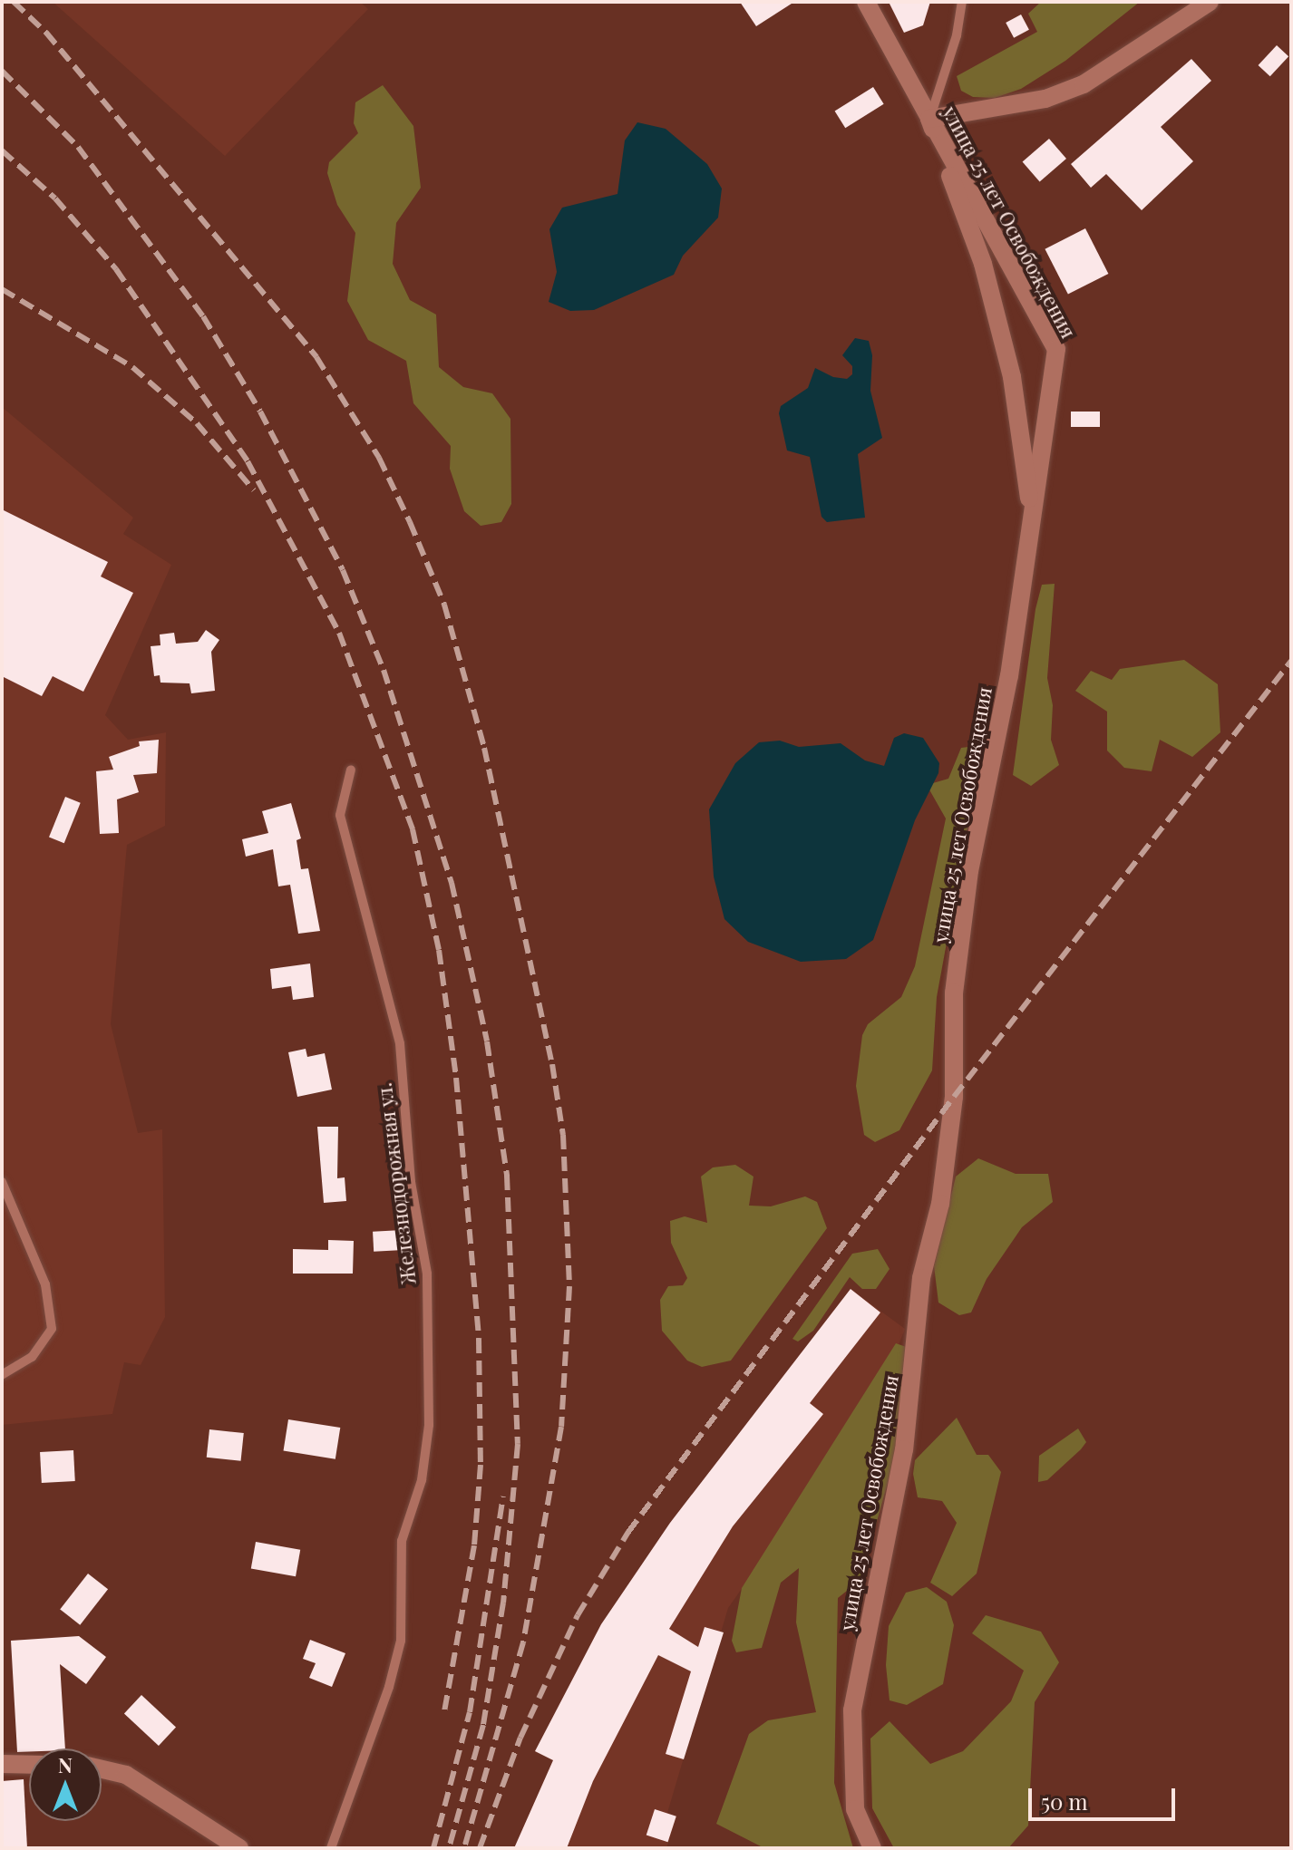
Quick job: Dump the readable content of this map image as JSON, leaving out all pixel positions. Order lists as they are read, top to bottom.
{
  "streets": {
    "street": ["улица 25 лет Освобождения"],
    "lane": ["Железнодорожная ул."]
  },
  "scale_bar": "50 m",
  "north": "top"
}
